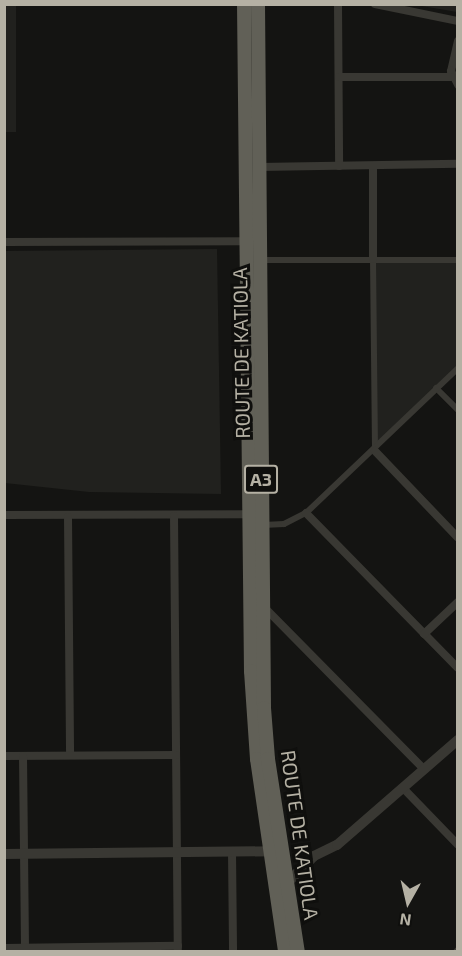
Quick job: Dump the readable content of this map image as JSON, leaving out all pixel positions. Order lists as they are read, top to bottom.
{
  "streets": {
    "highway": ["ROUTE DE KATIOLA", "A3"]
  },
  "north": "bottom"
}
